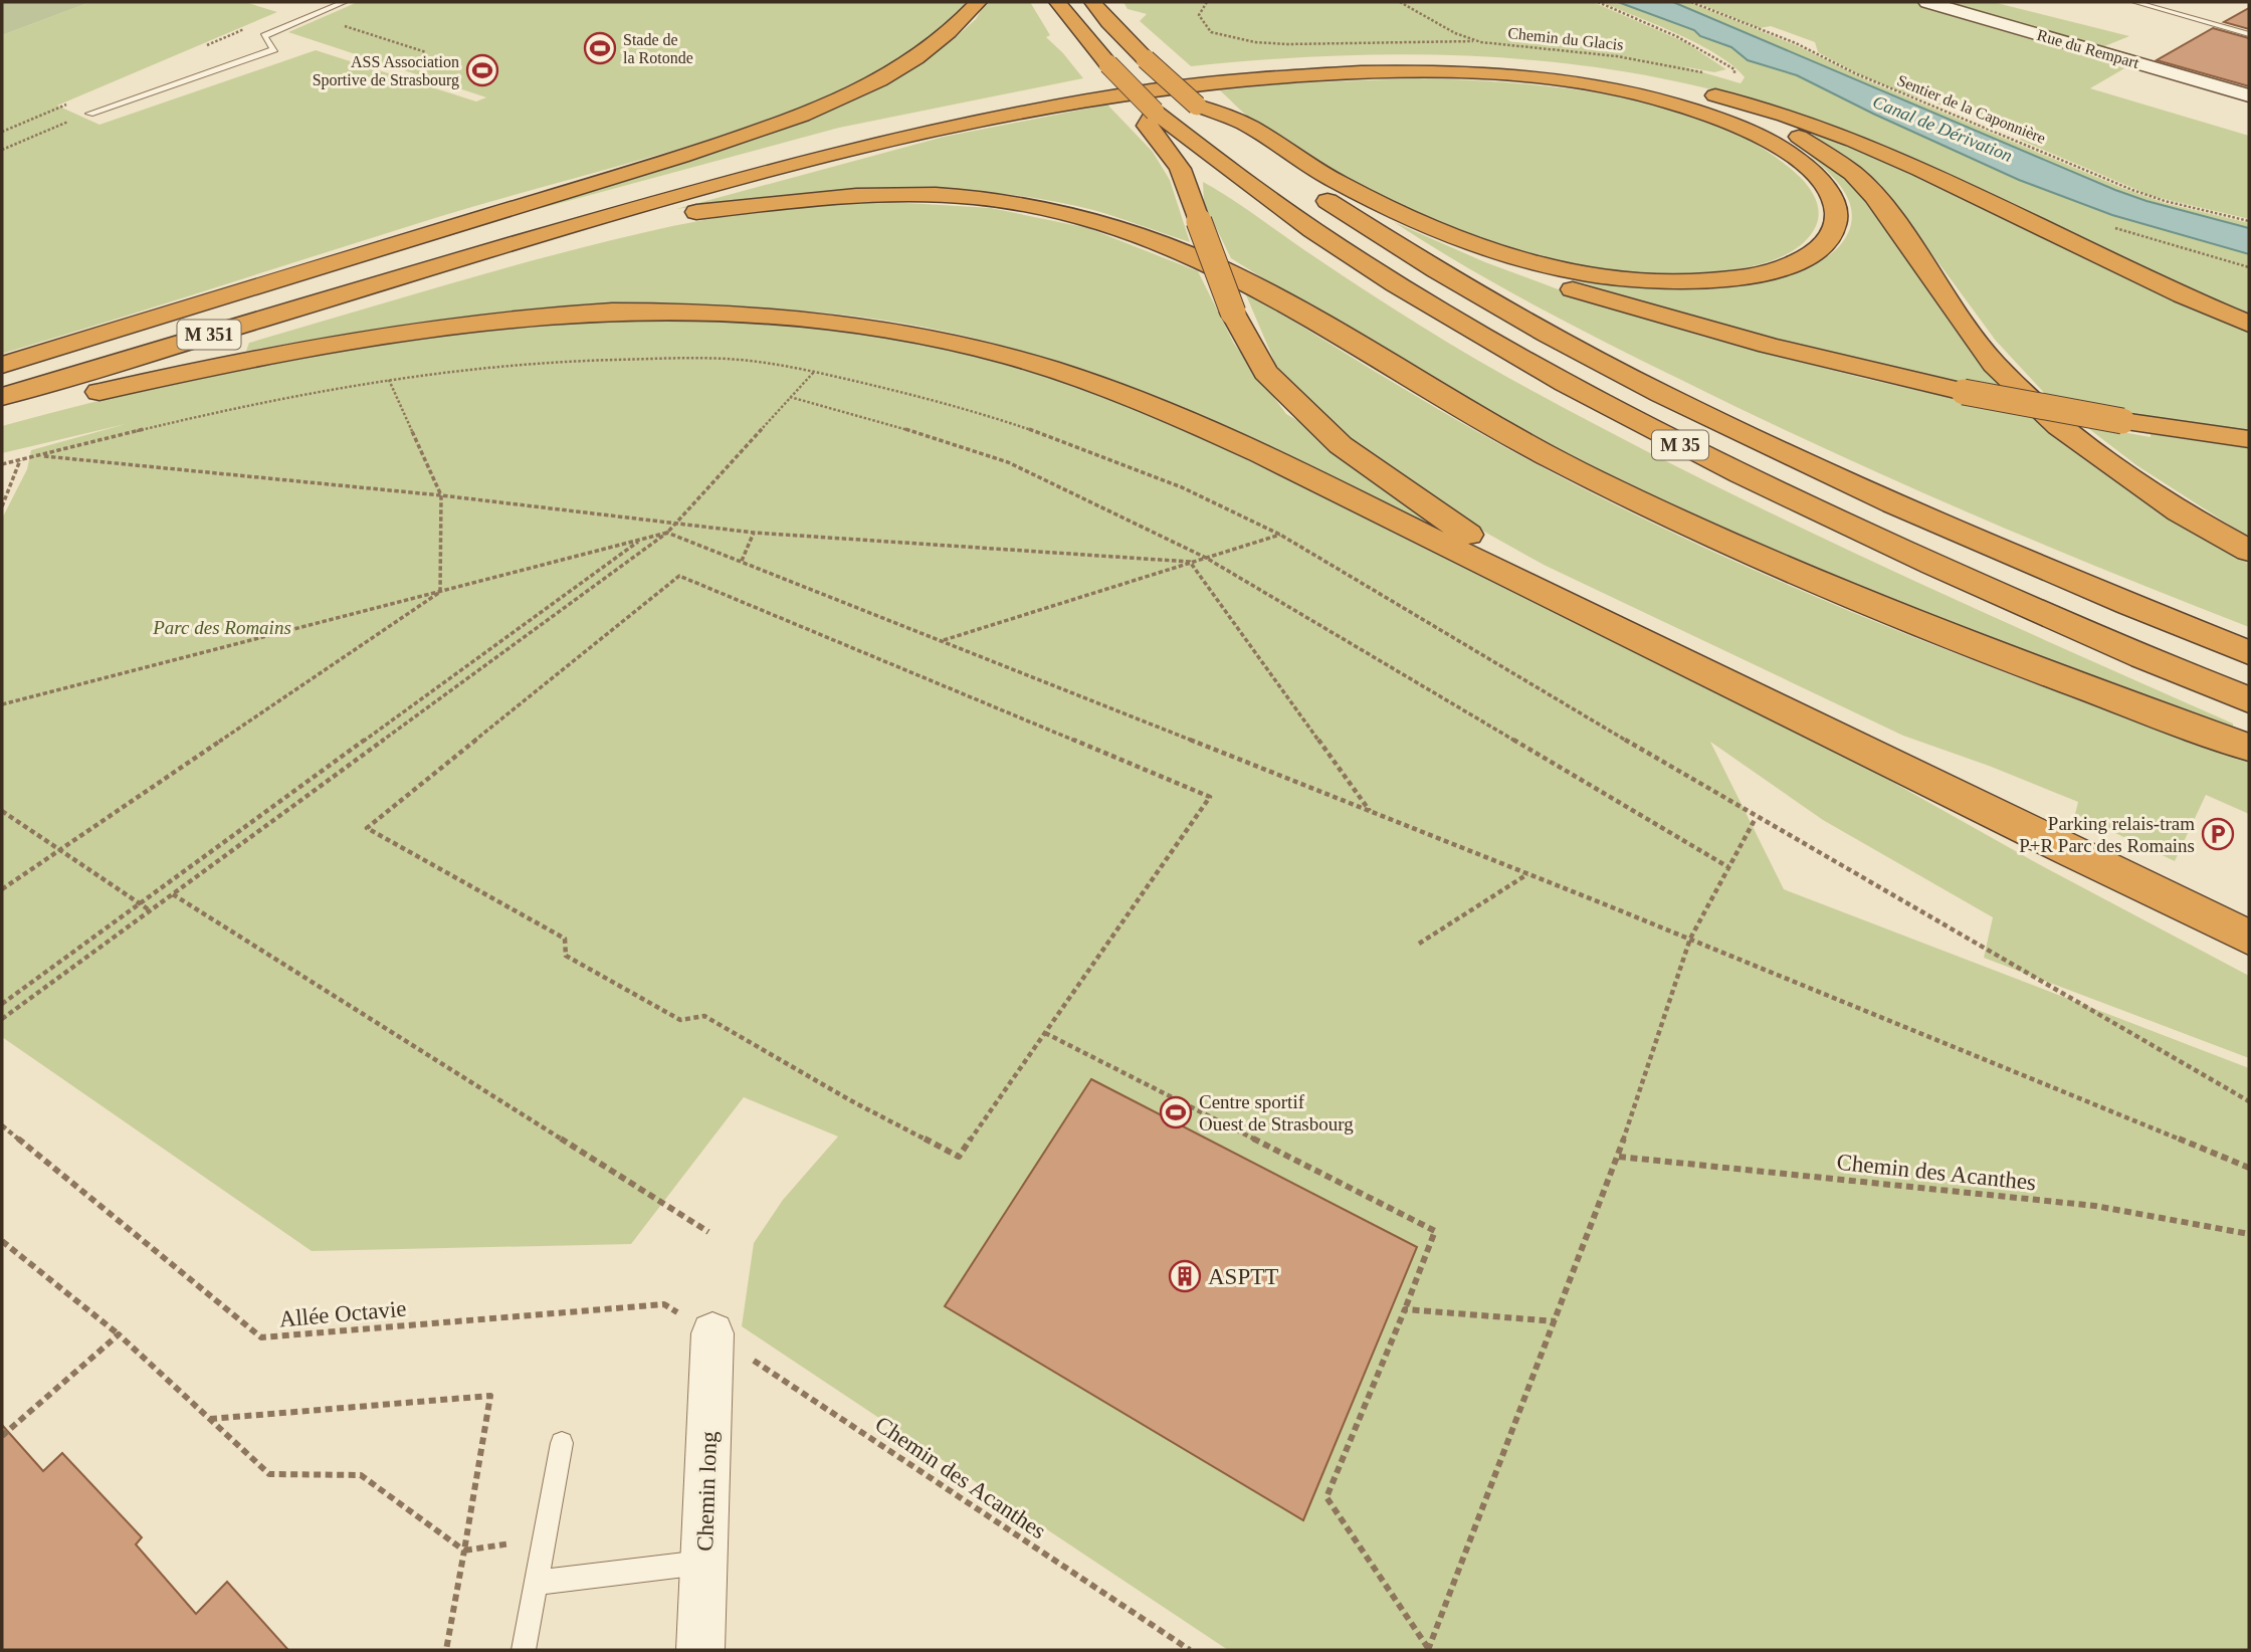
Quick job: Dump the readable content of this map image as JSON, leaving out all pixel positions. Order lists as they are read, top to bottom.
{
  "streets": {
    "highway": ["M 351", "M 35"],
    "street": ["Rue du Rempart", "Chemin long"],
    "path": [
      "Chemin du Glacis",
      "Sentier de la Caponnière",
      "Chemin des Acanthes",
      "Allée Octavie"
    ]
  },
  "crossings": [
    ["Chemin des Acanthes", "Allée Octavie"],
    ["Chemin des Acanthes", "Chemin long"],
    ["Allée Octavie", "Chemin long"]
  ],
  "water": ["Canal de Dérivation"],
  "parks": ["Parc des Romains"],
  "places": {
    "sports": ["Stade de la Rotonde", "ASS Association Sportive de Strasbourg", "Centre sportif Ouest de Strasbourg"],
    "parking": ["Parking relais-tram P+R Parc des Romains"],
    "building": ["ASPTT"]
  }
}
